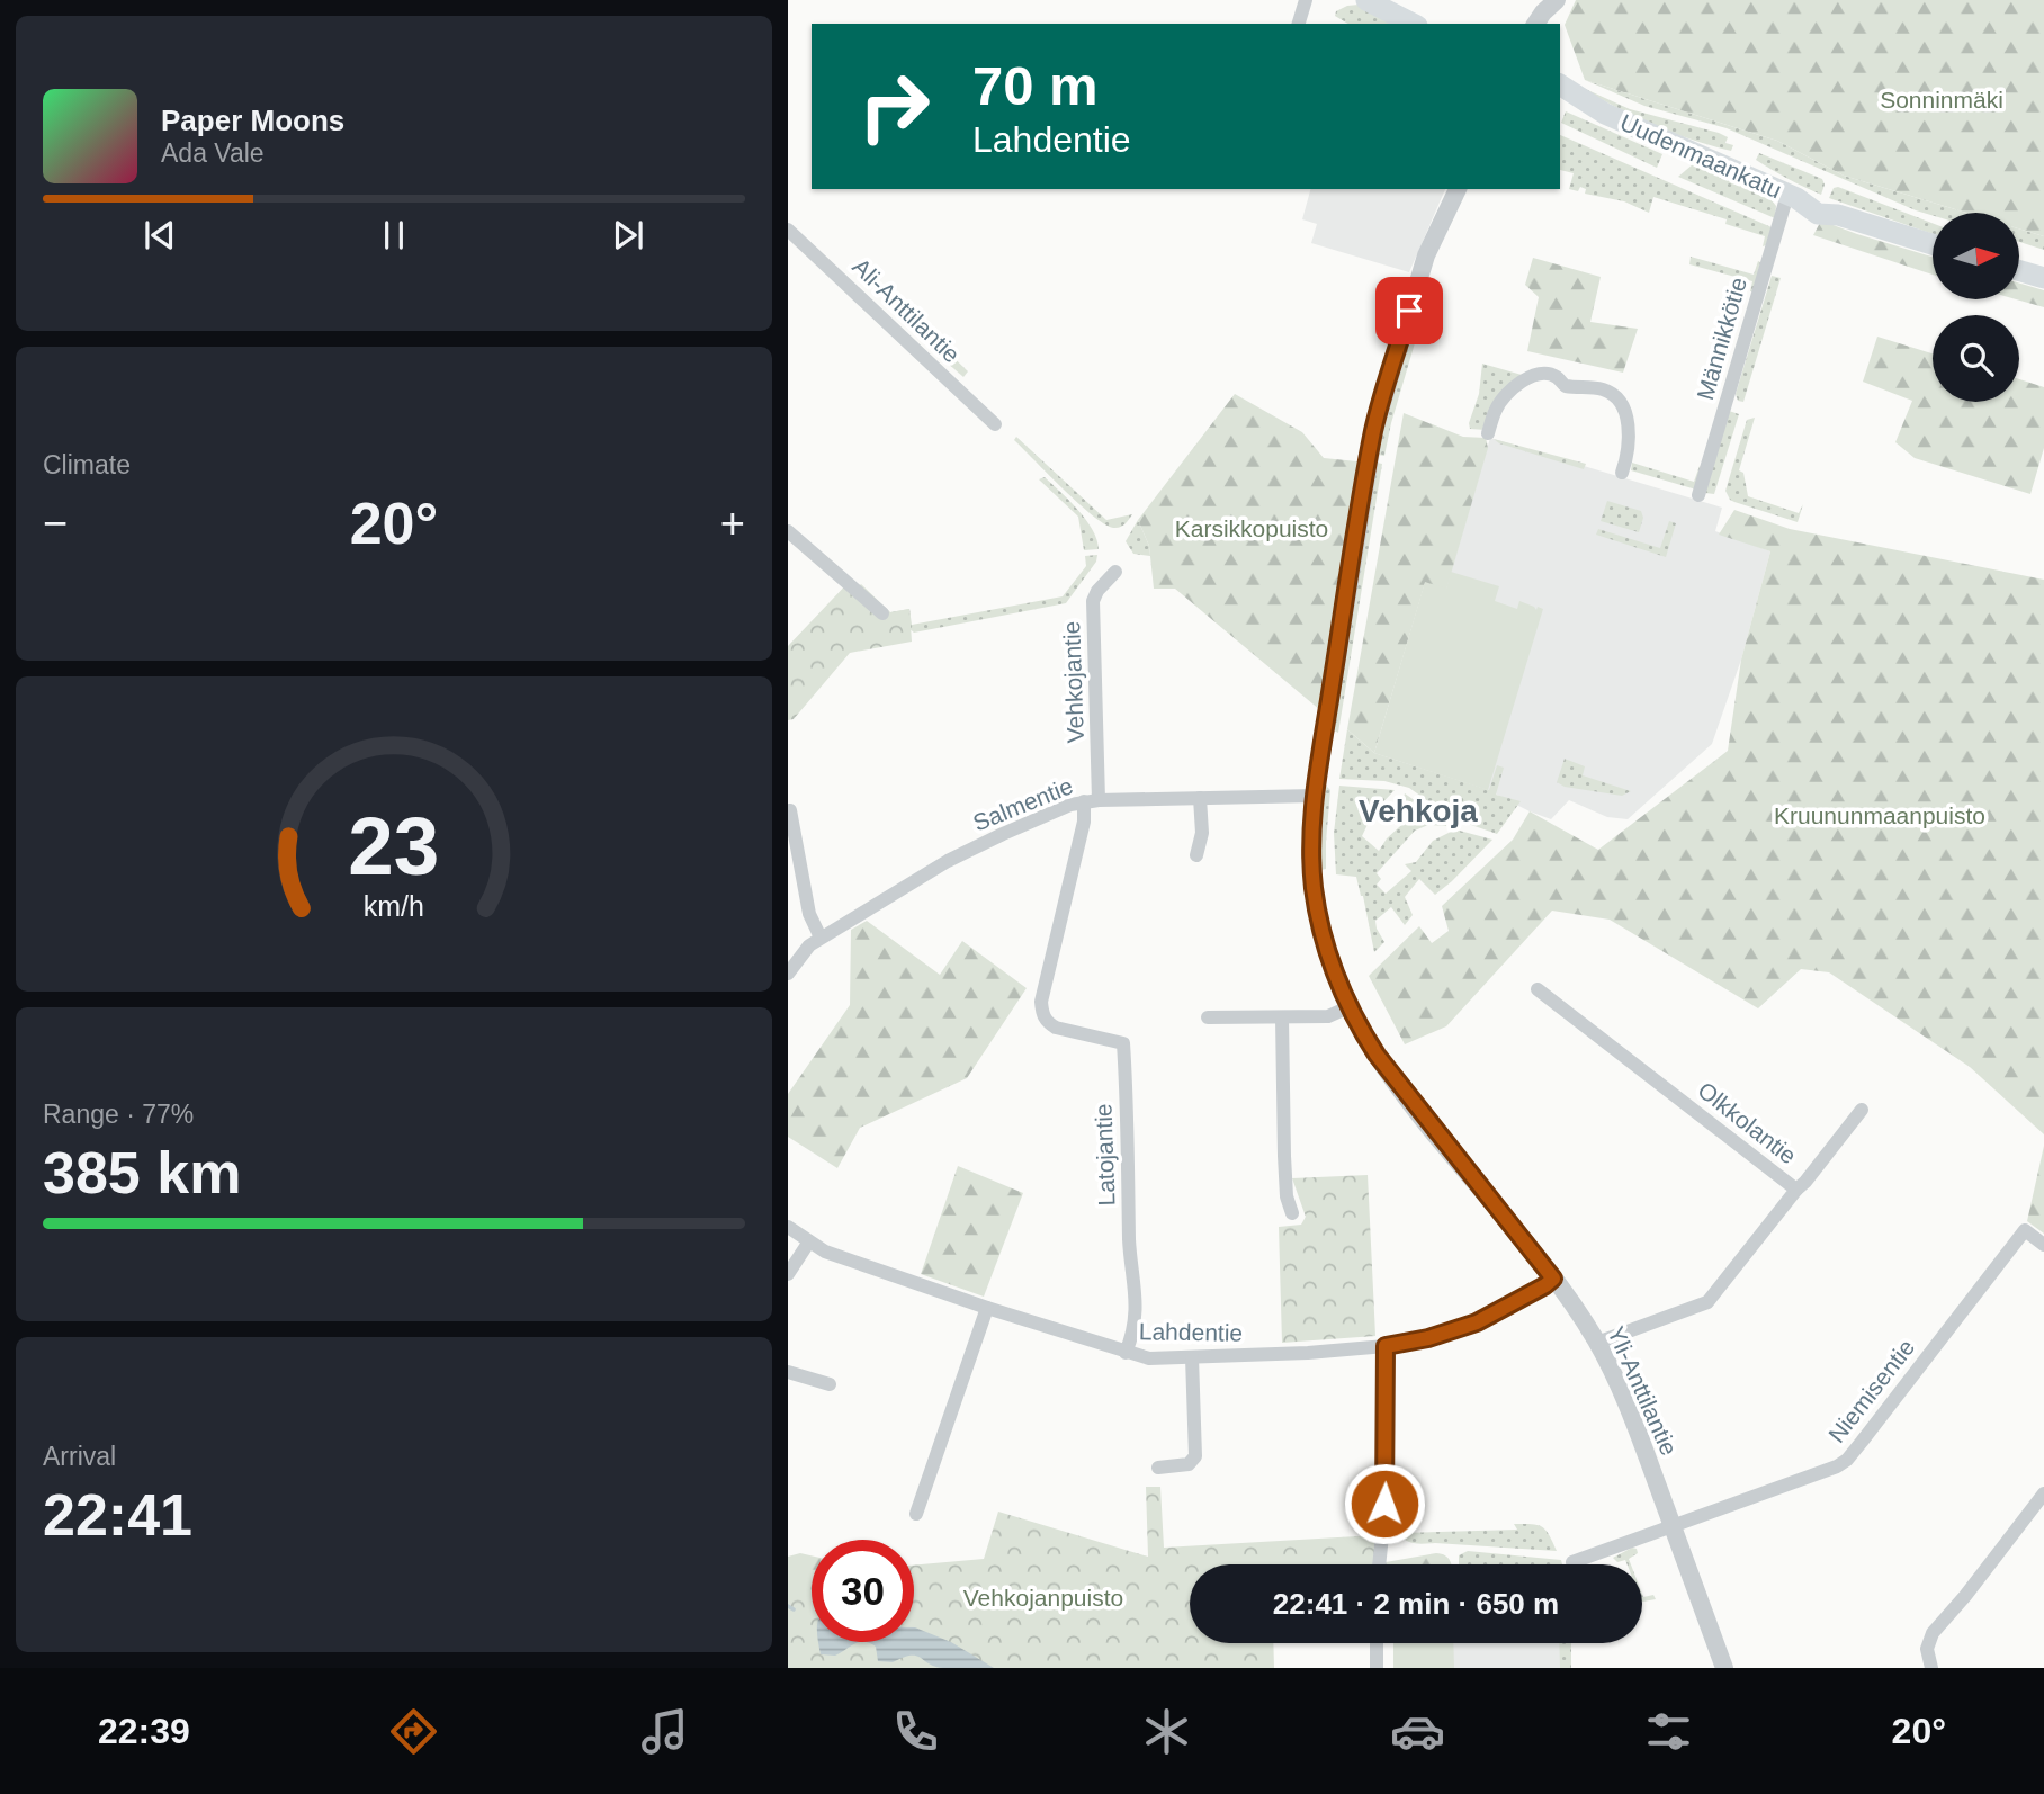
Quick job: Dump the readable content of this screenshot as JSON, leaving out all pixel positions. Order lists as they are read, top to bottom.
{
  "streets": {
    "main road": ["Uudenmaankatu"],
    "street": [
      "Ali-Anttilantie",
      "Männikkötie",
      "Vehkojantie",
      "Salmentie",
      "Olkkolantie",
      "Latojantie",
      "Lahdentie",
      "Yli-Anttilantie",
      "Niemisentie"
    ]
  },
  "crossings": [
    ["Uudenmaankatu", "Männikkötie"],
    ["Vehkojantie", "Salmentie"],
    ["Salmentie", "Latojantie"],
    ["Salmentie", "Yli-Anttilantie"],
    ["Olkkolantie", "Yli-Anttilantie"],
    ["Latojantie", "Lahdentie"],
    ["Lahdentie", "Yli-Anttilantie"],
    ["Yli-Anttilantie", "Niemisentie"]
  ],
  "districts": ["Vehkoja"],
  "parks": [
    "Sonninmäki",
    "Karsikkopuisto",
    "Kruununmaanpuisto",
    "Vehkojanpuisto"
  ],
  "north": "right",
  "page": {
    "turn": ["70 m", "Lahdentie"],
    "song": ["Paper Moons", "Ada Vale"],
    "tile": [
      "Climate",
      ["Range · 77%", "385 km"],
      ["Arrival", "22:41"]
    ],
    "heat": ["−", "20°", "+"],
    "limit": "30",
    "trip": "22:41 · 2 min · 650 m",
    "tabs": ["22:39", "20°"],
    "gauge": ["23", "km/h"]
  }
}
